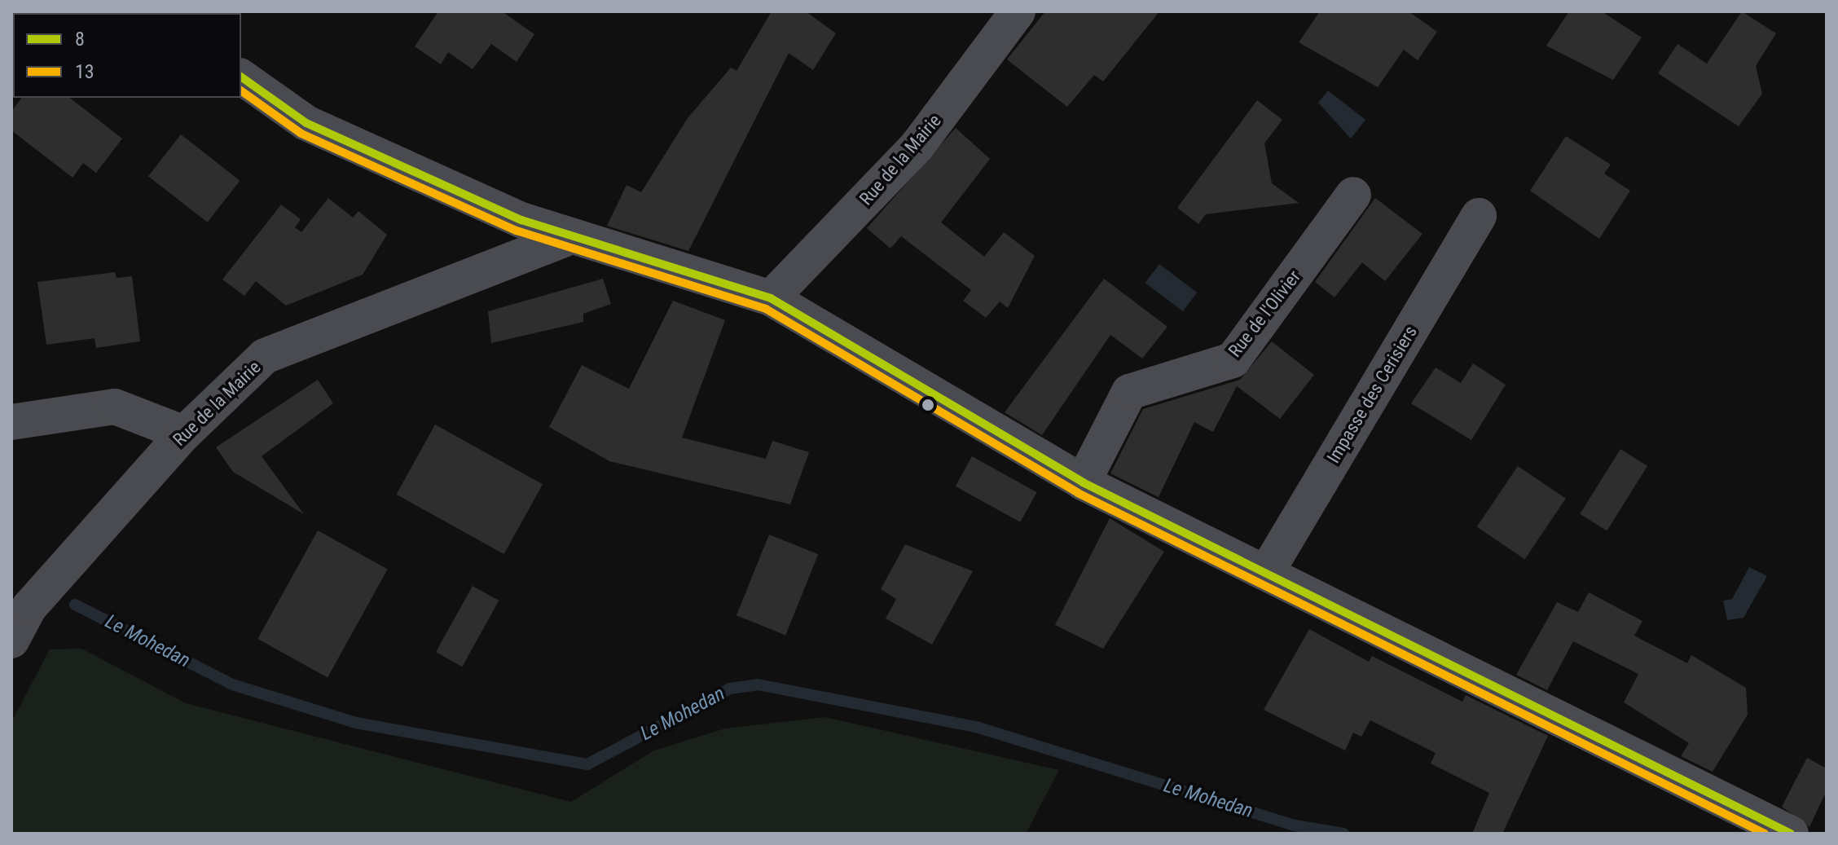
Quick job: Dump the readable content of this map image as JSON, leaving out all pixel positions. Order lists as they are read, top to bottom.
{
  "streets": {
    "street": ["Rue de la Mairie", "Rue de l'Olivier", "Impasse des Cerisiers"]
  },
  "water": ["Le Mohedan"],
  "lines": ["transit line 8", "transit line 13"],
  "legend": ["8", "13"]
}
